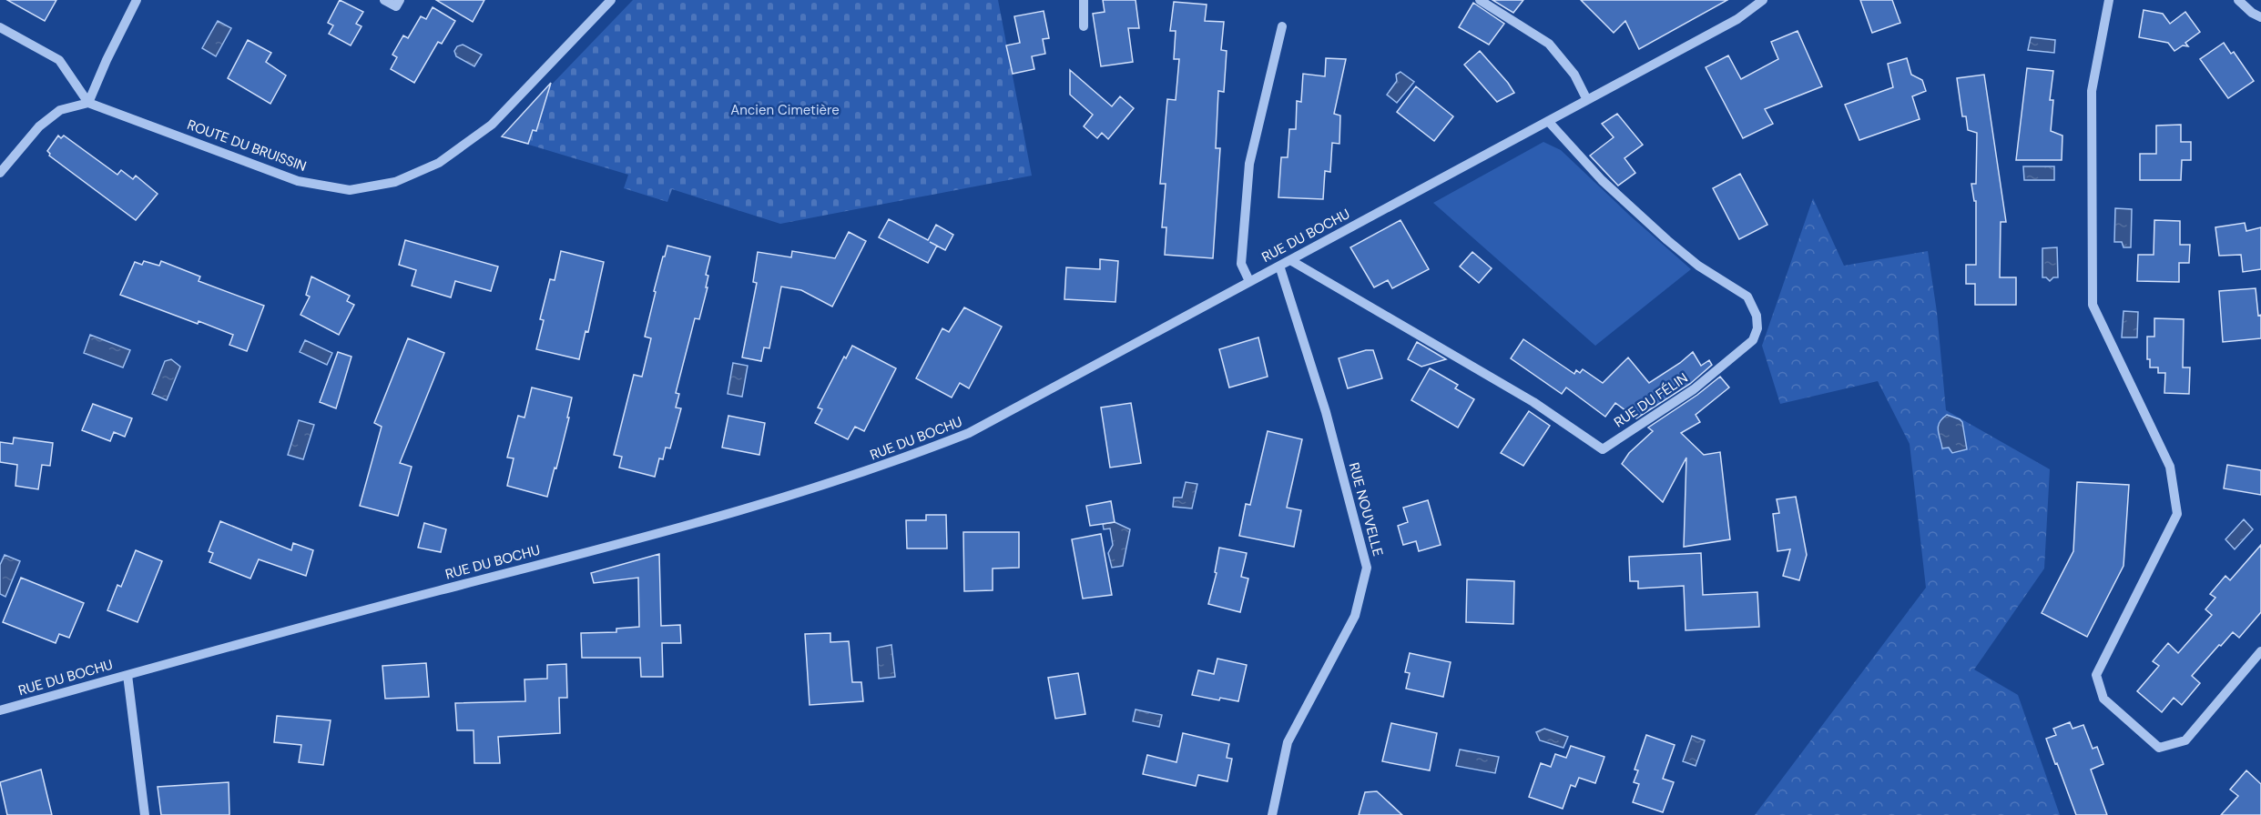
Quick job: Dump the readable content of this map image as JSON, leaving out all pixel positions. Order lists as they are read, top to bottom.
{
  "streets": {
    "street": [
      "ROUTE DU BRUISSIN",
      "RUE DU BOCHU",
      "RUE DU FÉLIN",
      "RUE NOUVELLE"
    ]
  },
  "crossings": [
    ["RUE DU BOCHU", "RUE DU FÉLIN"],
    ["RUE DU BOCHU", "RUE NOUVELLE"]
  ],
  "parks": ["Ancien Cimetière"]
}
